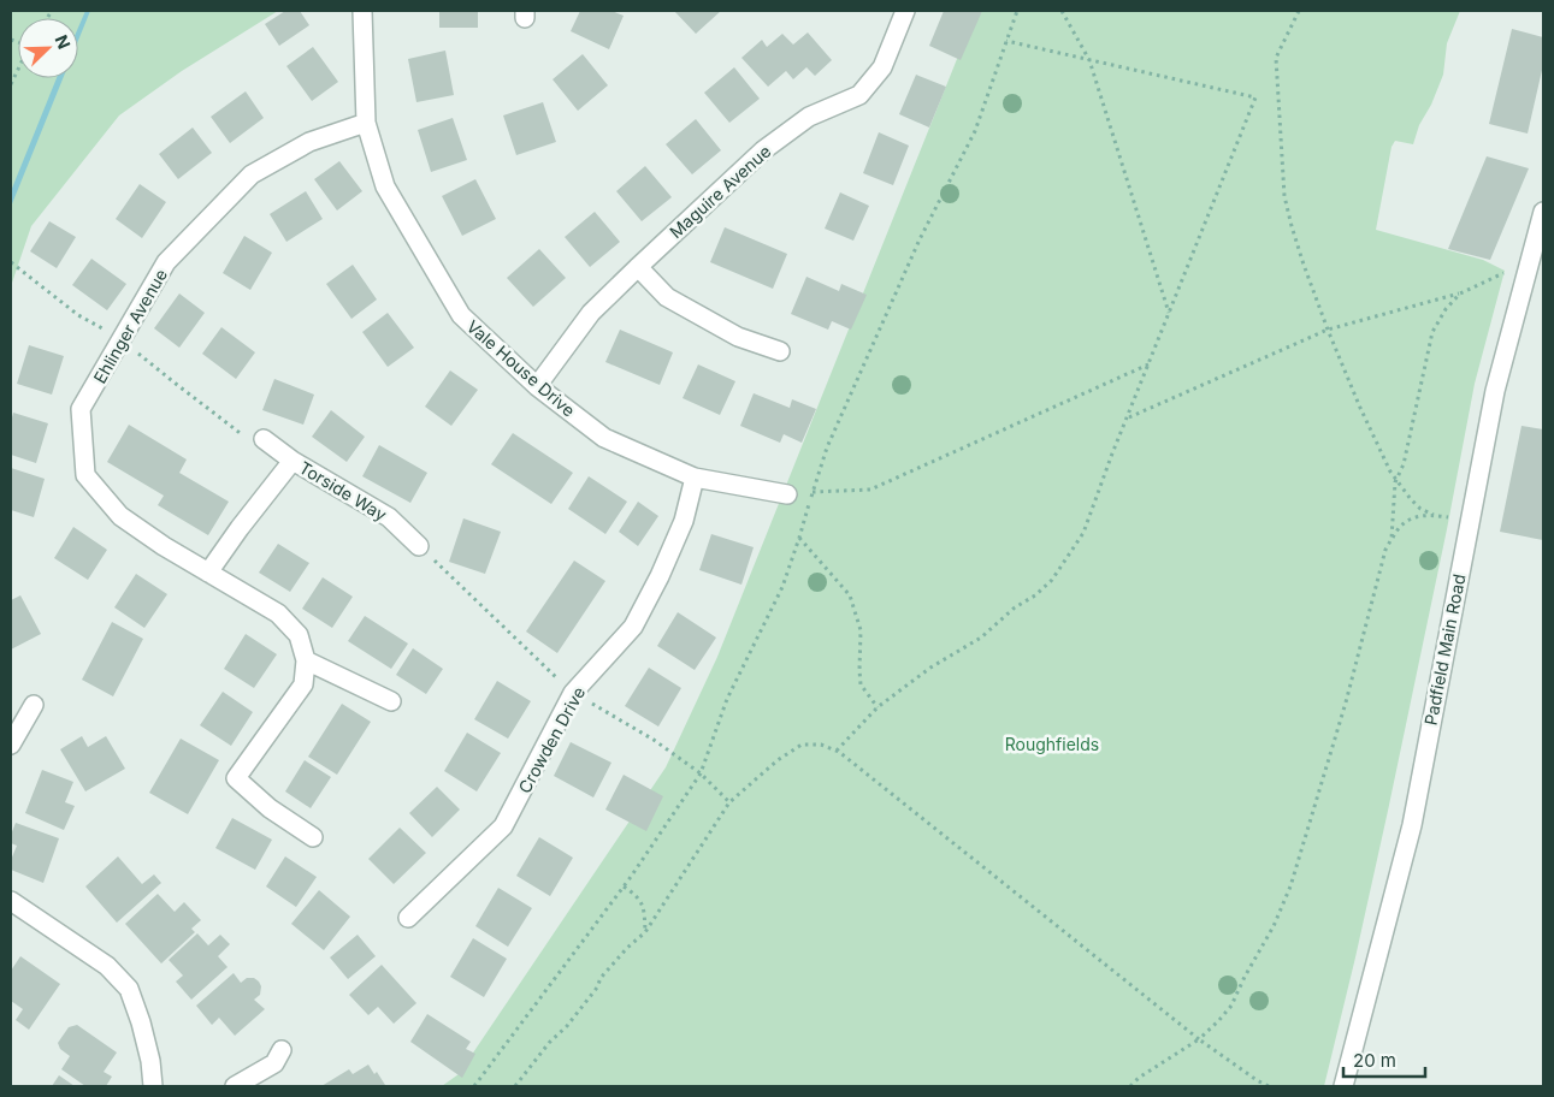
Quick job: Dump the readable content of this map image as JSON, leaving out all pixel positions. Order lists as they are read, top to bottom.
{
  "streets": {
    "street": [
      "Maguire Avenue",
      "Ehlinger Avenue",
      "Vale House Drive",
      "Torside Way",
      "Padfield Main Road",
      "Crowden Drive"
    ]
  },
  "crossings": [
    ["Maguire Avenue", "Vale House Drive"],
    ["Ehlinger Avenue", "Vale House Drive"],
    ["Ehlinger Avenue", "Torside Way"],
    ["Vale House Drive", "Crowden Drive"]
  ],
  "parks": ["Roughfields"],
  "scale_bar": "20 m",
  "north": "top right"
}
